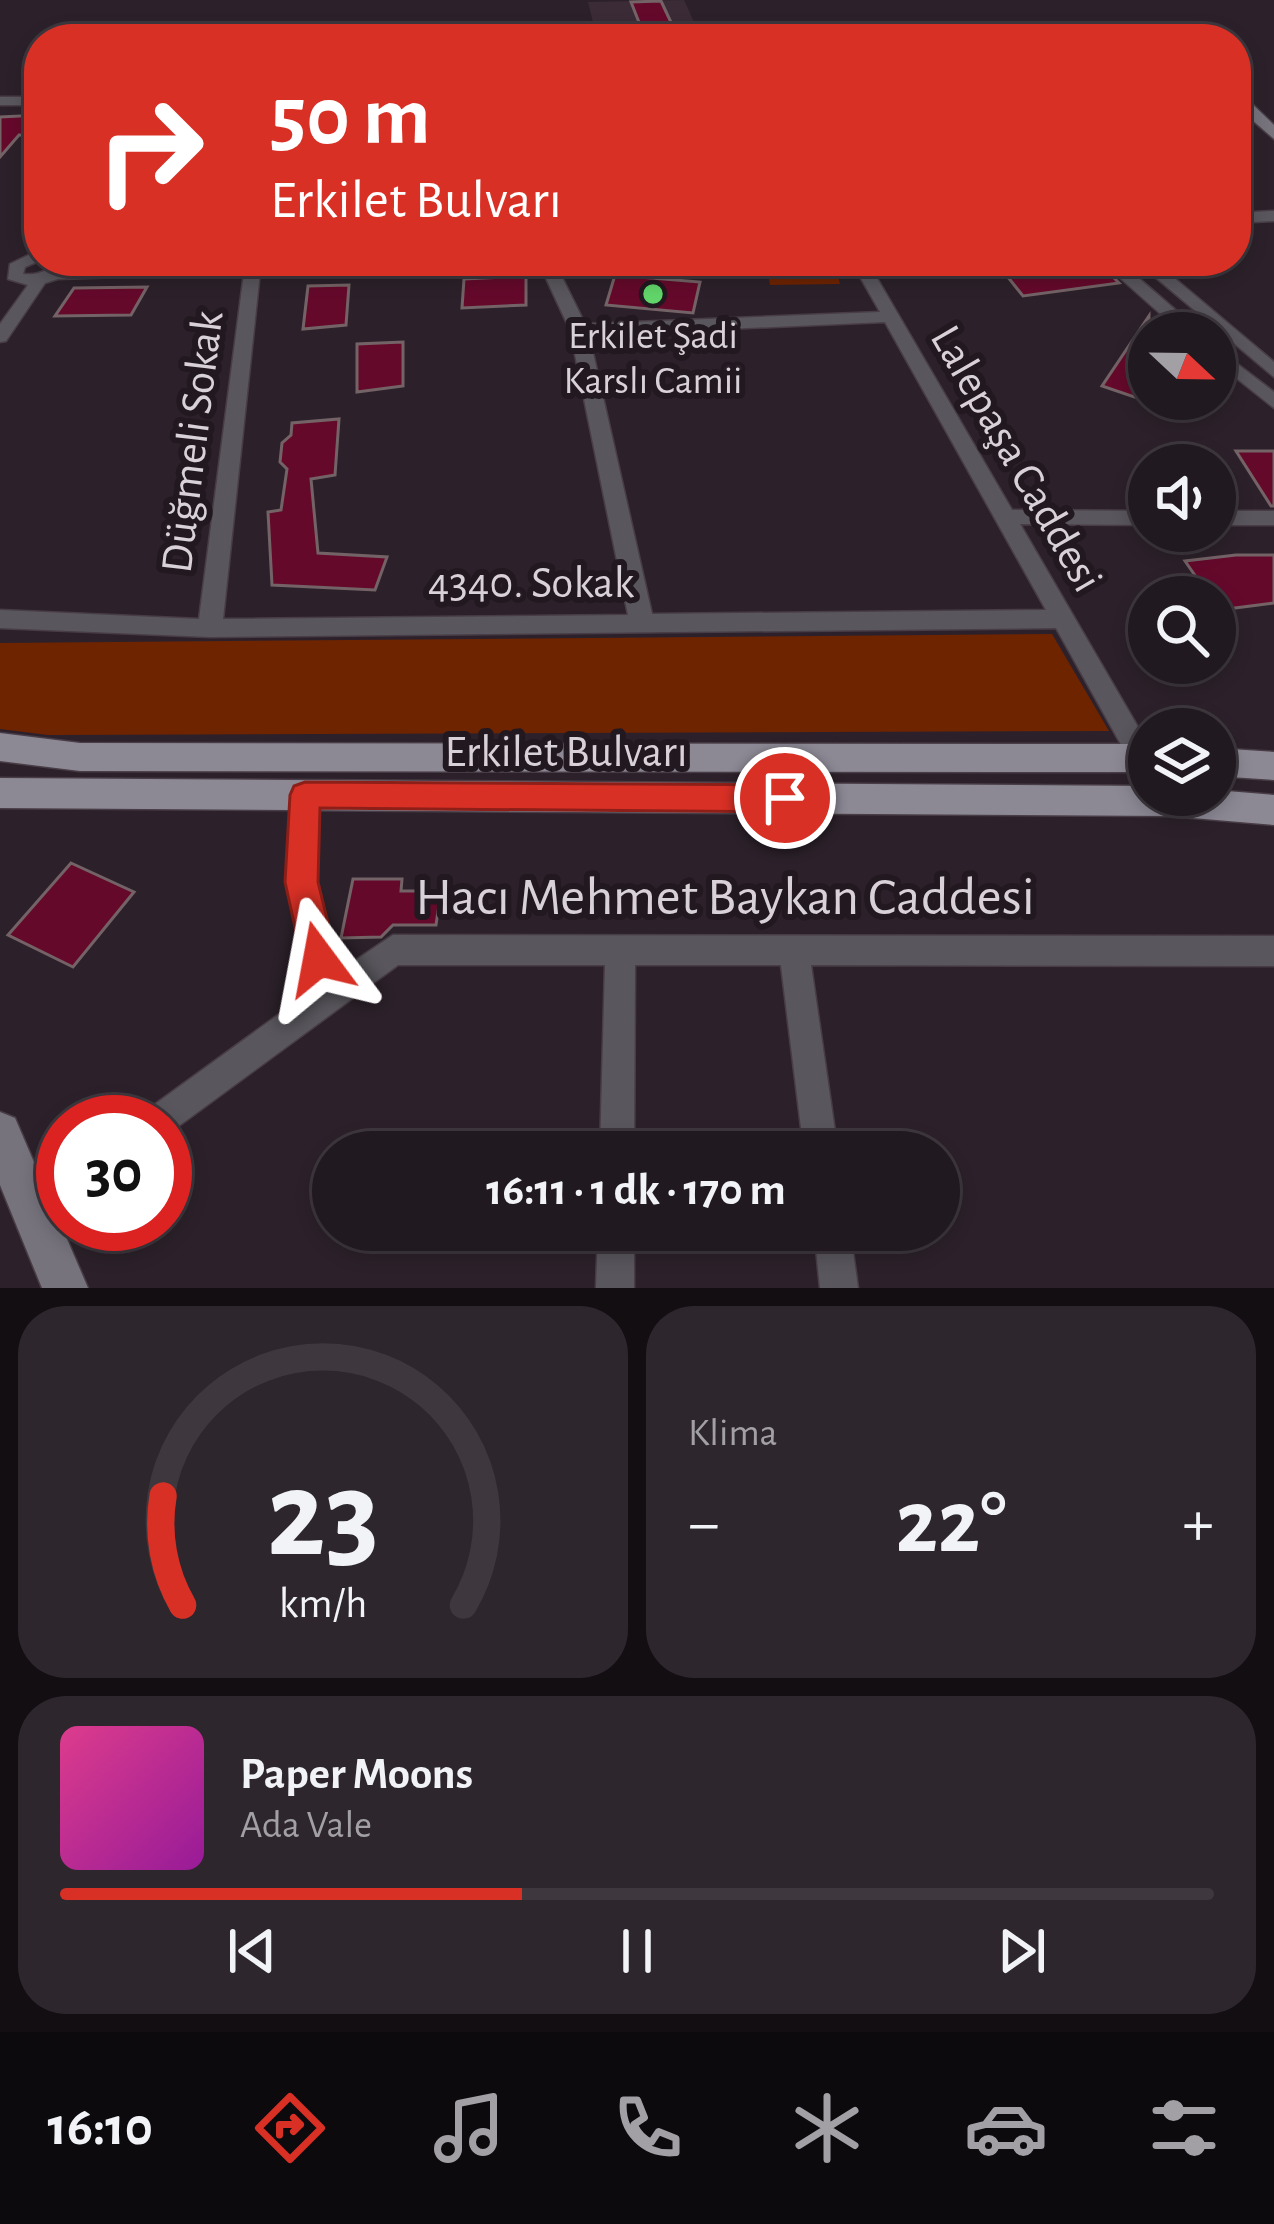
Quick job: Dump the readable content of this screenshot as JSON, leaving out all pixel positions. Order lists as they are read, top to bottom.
{
  "streets": {
    "main road": ["Erkilet Bulvarı"],
    "street": [
      "Düğmeli Sokak",
      "Lalepaşa Caddesi",
      "4340. Sokak",
      "Hacı Mehmet Baykan Caddesi"
    ]
  },
  "crossings": [
    ["Düğmeli Sokak", "4340. Sokak"],
    ["Lalepaşa Caddesi", "4340. Sokak"]
  ],
  "places": ["Erkilet Şadi Karslı Camii"],
  "north": "right",
  "page": {
    "turn": ["50 m", "Erkilet Bulvarı"],
    "limit": "30",
    "trip": "16:11 · 1 dk · 170 m",
    "tile": "Klima",
    "heat": ["−", "22°", "+"],
    "song": ["Paper Moons", "Ada Vale"],
    "tabs": "16:10",
    "gauge": ["23", "km/h"]
  }
}
